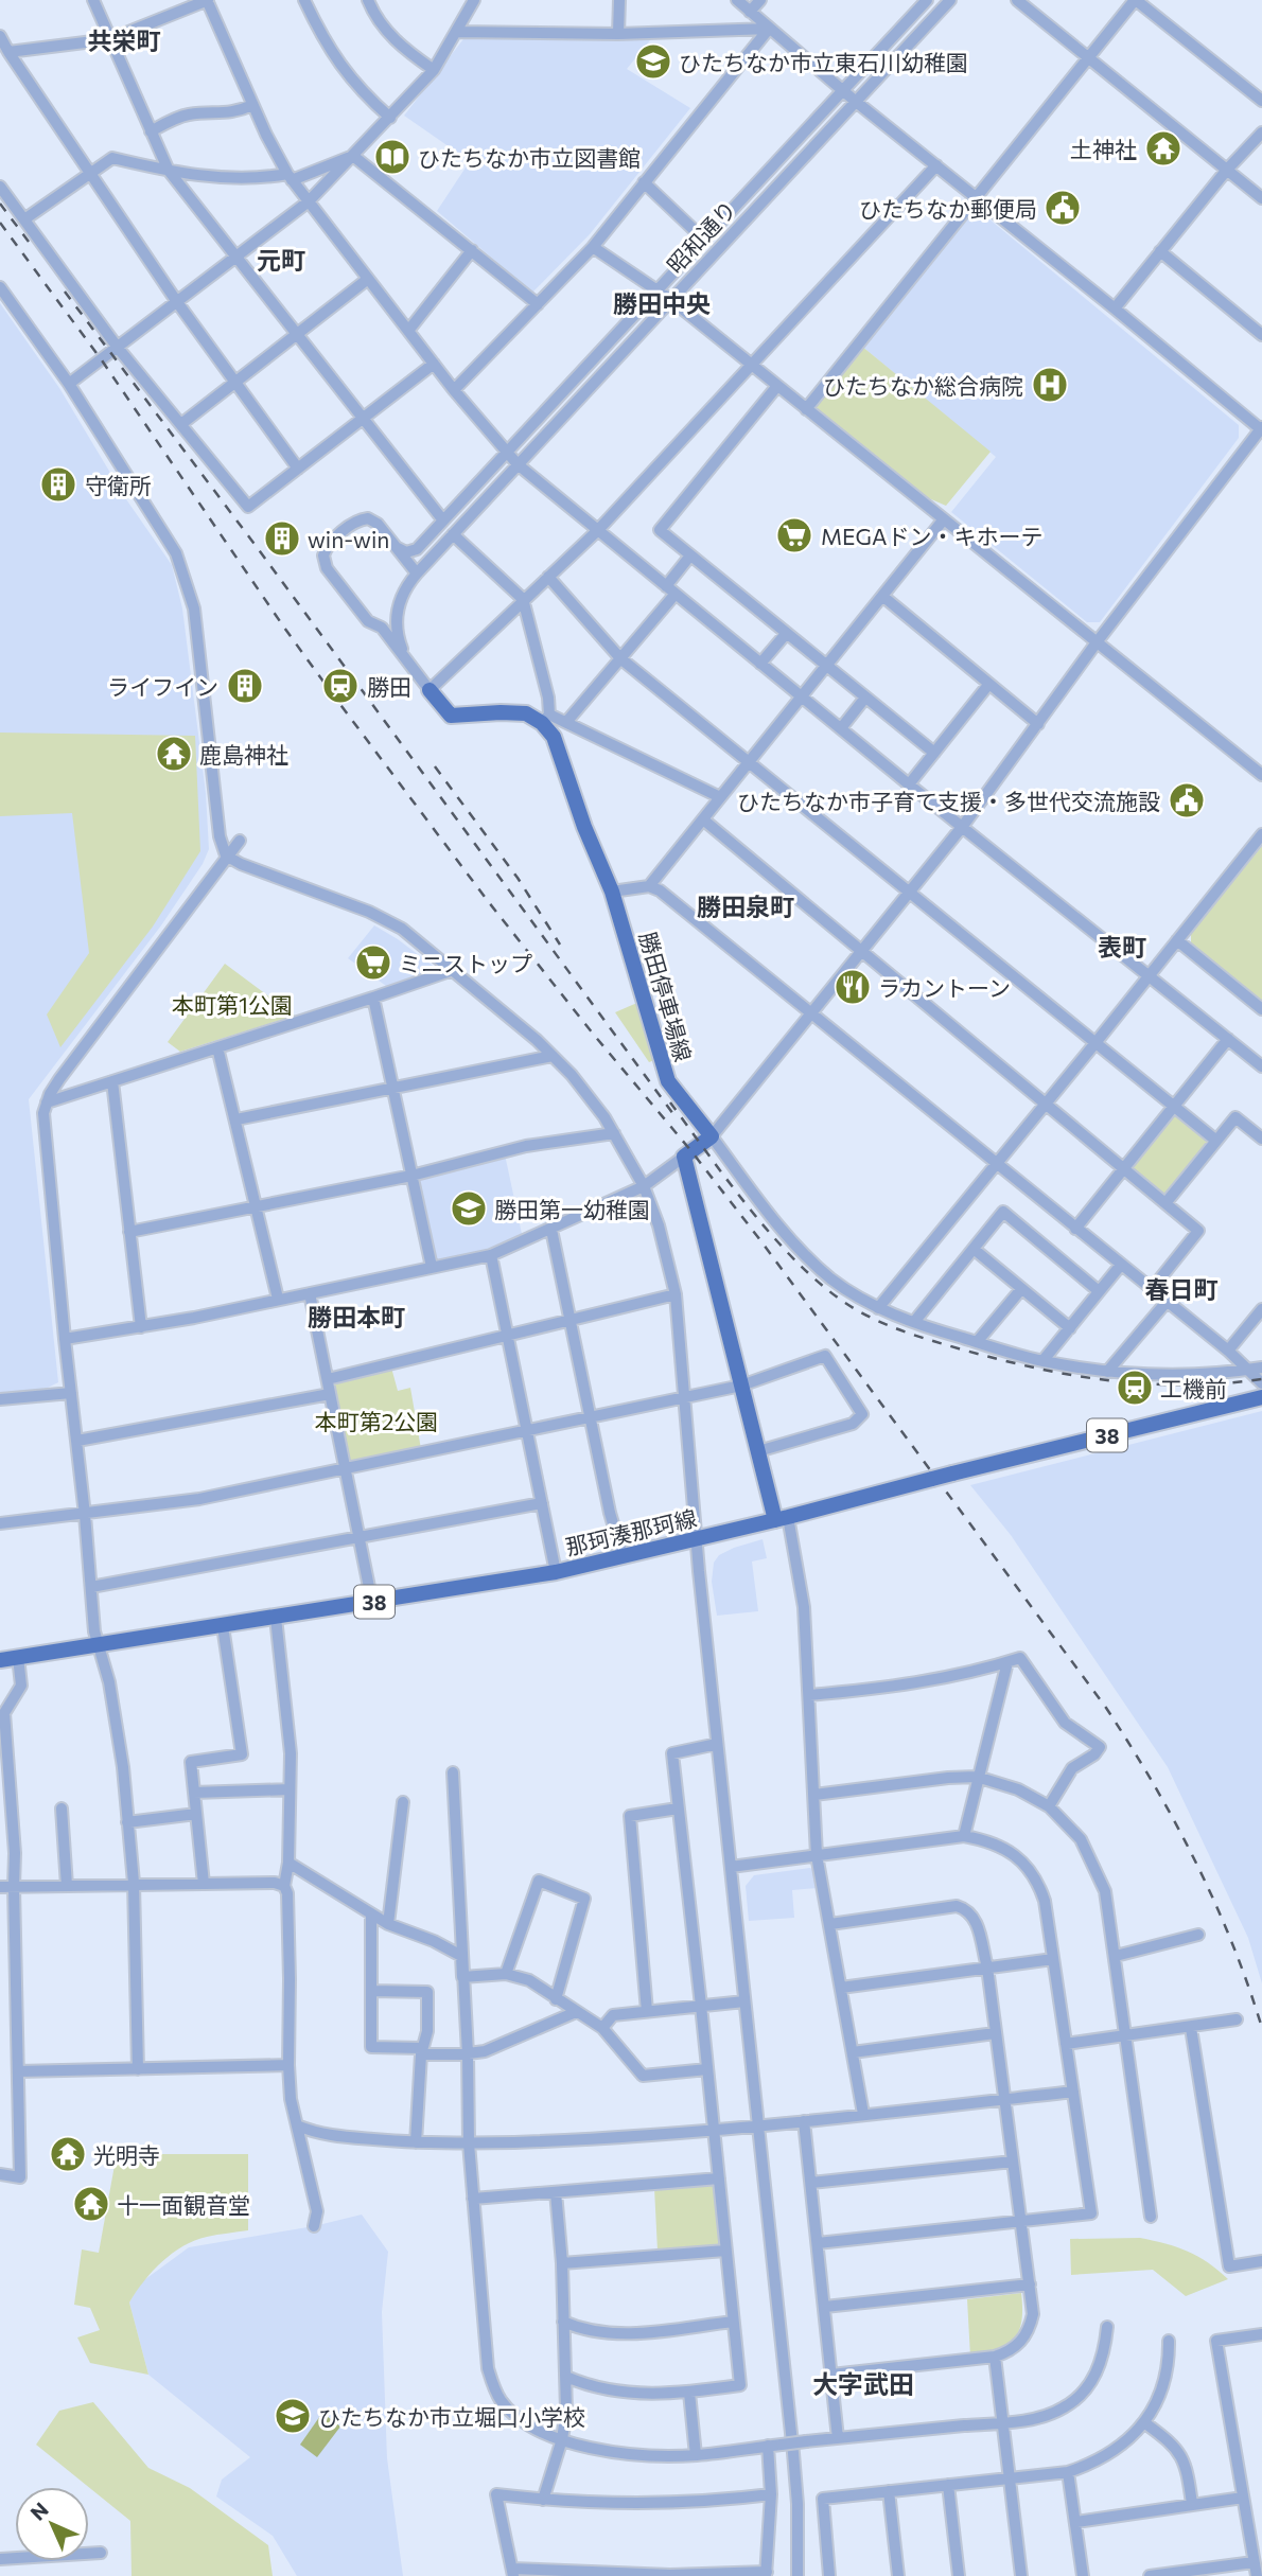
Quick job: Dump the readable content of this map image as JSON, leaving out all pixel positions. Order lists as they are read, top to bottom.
{
  "streets": {
    "main road": ["勝田停車場線", "38", "那珂湊那珂線"],
    "street": ["昭和通り"]
  },
  "districts": [
    "共栄町",
    "元町",
    "勝田中央",
    "勝田泉町",
    "表町",
    "春日町",
    "勝田本町",
    "大字武田"
  ],
  "parks": ["本町第1公園", "本町第2公園"],
  "places": {
    "school or university": ["ひたちなか市立東石川幼稚園", "勝田第一幼稚園", "ひたちなか市立堀口小学校"],
    "temple": [
      "土神社",
      "鹿島神社",
      "光明寺",
      "十一面観音堂"
    ],
    "library": ["ひたちなか市立図書館"],
    "public building": ["ひたちなか郵便局", "ひたちなか市子育て支援・多世代交流施設"],
    "hospital": ["ひたちなか総合病院"],
    "building": ["守衛所", "win-win", "ライフイン"],
    "supermarket": ["MEGAドン・キホーテ", "ミニストップ"],
    "station": ["勝田", "工機前"],
    "restaurant": ["ラカントーン"]
  },
  "north": "top left"
}
